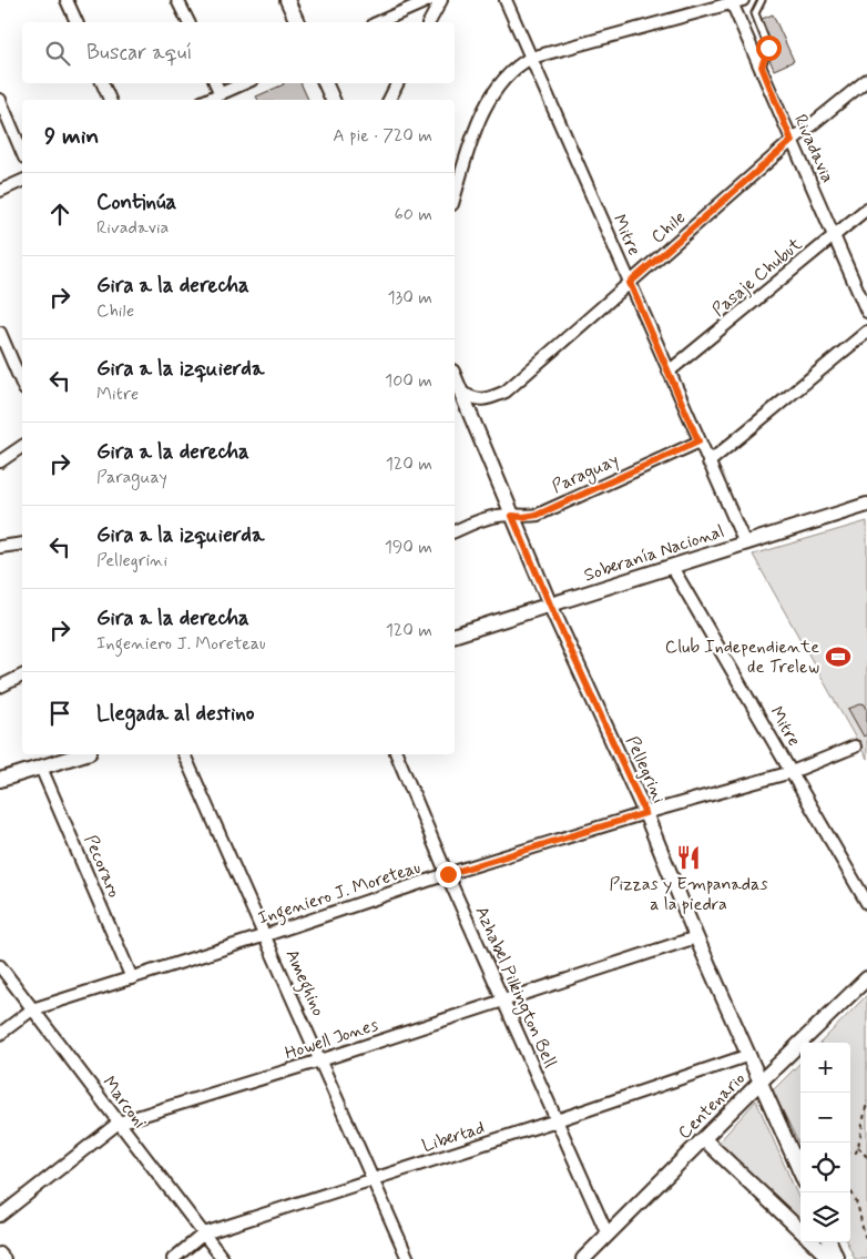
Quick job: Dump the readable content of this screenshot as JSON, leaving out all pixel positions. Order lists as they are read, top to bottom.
{
  "streets": {
    "street": [
      "Rivadavia",
      "Chile",
      "Mitre",
      "Pasaje Chubut",
      "Paraguay",
      "Soberanía Nacional",
      "Pellegrini",
      "Pecoraro",
      "Ingeniero J. Moreteau",
      "Ameghino",
      "Azhabel Pilkington Bell",
      "Howell Jones",
      "Marconi",
      "Centenario",
      "Libertad"
    ]
  },
  "crossings": [
    ["Rivadavia", "Chile"],
    ["Rivadavia", "Pasaje Chubut"],
    ["Chile", "Mitre"],
    ["Chile", "Pellegrini"],
    ["Mitre", "Pasaje Chubut"],
    ["Mitre", "Paraguay"],
    ["Mitre", "Soberanía Nacional"],
    ["Mitre", "Ingeniero J. Moreteau"],
    ["Paraguay", "Pellegrini"],
    ["Soberanía Nacional", "Pellegrini"],
    ["Pellegrini", "Ingeniero J. Moreteau"],
    ["Pellegrini", "Howell Jones"],
    ["Pellegrini", "Centenario"],
    ["Pellegrini", "Libertad"],
    ["Pecoraro", "Ingeniero J. Moreteau"],
    ["Ingeniero J. Moreteau", "Ameghino"],
    ["Ingeniero J. Moreteau", "Azhabel Pilkington Bell"],
    ["Ingeniero J. Moreteau", "Marconi"],
    ["Ameghino", "Howell Jones"],
    ["Ameghino", "Libertad"],
    ["Azhabel Pilkington Bell", "Howell Jones"],
    ["Azhabel Pilkington Bell", "Centenario"],
    ["Azhabel Pilkington Bell", "Libertad"],
    ["Howell Jones", "Marconi"],
    ["Marconi", "Libertad"]
  ],
  "places": {
    "sports": ["Club Independiente de Trelew"],
    "restaurant": ["Pizzas y Empanadas a la piedra"]
  },
  "page": {
    "search": "Buscar aquí",
    "heading": ["9 min", "A pie · 720 m"],
    "list": [
      ["Continúa", "Rivadavia", "60 m"],
      ["Gira a la derecha", "Chile", "130 m"],
      ["Gira a la izquierda", "Mitre", "100 m"],
      ["Gira a la derecha", "Paraguay", "120 m"],
      ["Gira a la izquierda", "Pellegrini", "190 m"],
      ["Gira a la derecha", "Ingeniero J. Moreteau", "120 m"],
      "Llegada al destino"
    ],
    "map_buttons": ["+", "−"]
  }
}
